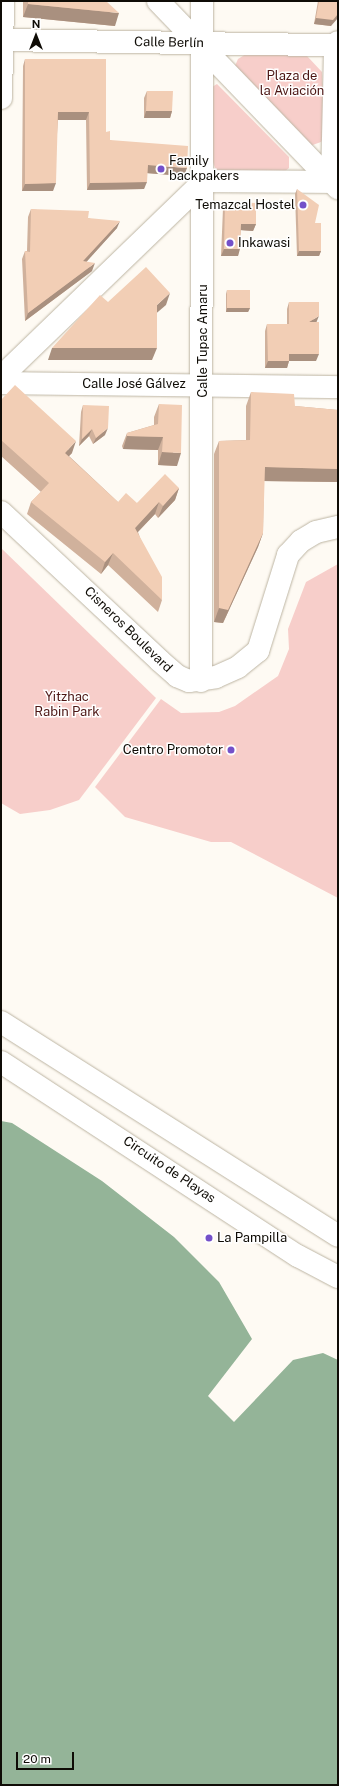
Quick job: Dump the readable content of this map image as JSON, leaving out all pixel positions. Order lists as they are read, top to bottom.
{
  "streets": {
    "main road": [
      "Calle Berlín",
      "Calle Tupac Amaru",
      "Calle José Gálvez",
      "Cisneros Boulevard",
      "Circuito de Playas"
    ]
  },
  "crossings": [
    ["Calle Berlín", "Calle Tupac Amaru"],
    ["Calle Tupac Amaru", "Calle José Gálvez"],
    ["Calle Tupac Amaru", "Cisneros Boulevard"]
  ],
  "parks": ["Plaza de la Aviación", "Yitzhac Rabin Park"],
  "places": [
    "Family backpakers",
    "Temazcal Hostel",
    "Inkawasi",
    "Centro Promotor",
    "La Pampilla"
  ],
  "scale_bar": "20 m",
  "north": "top"
}
